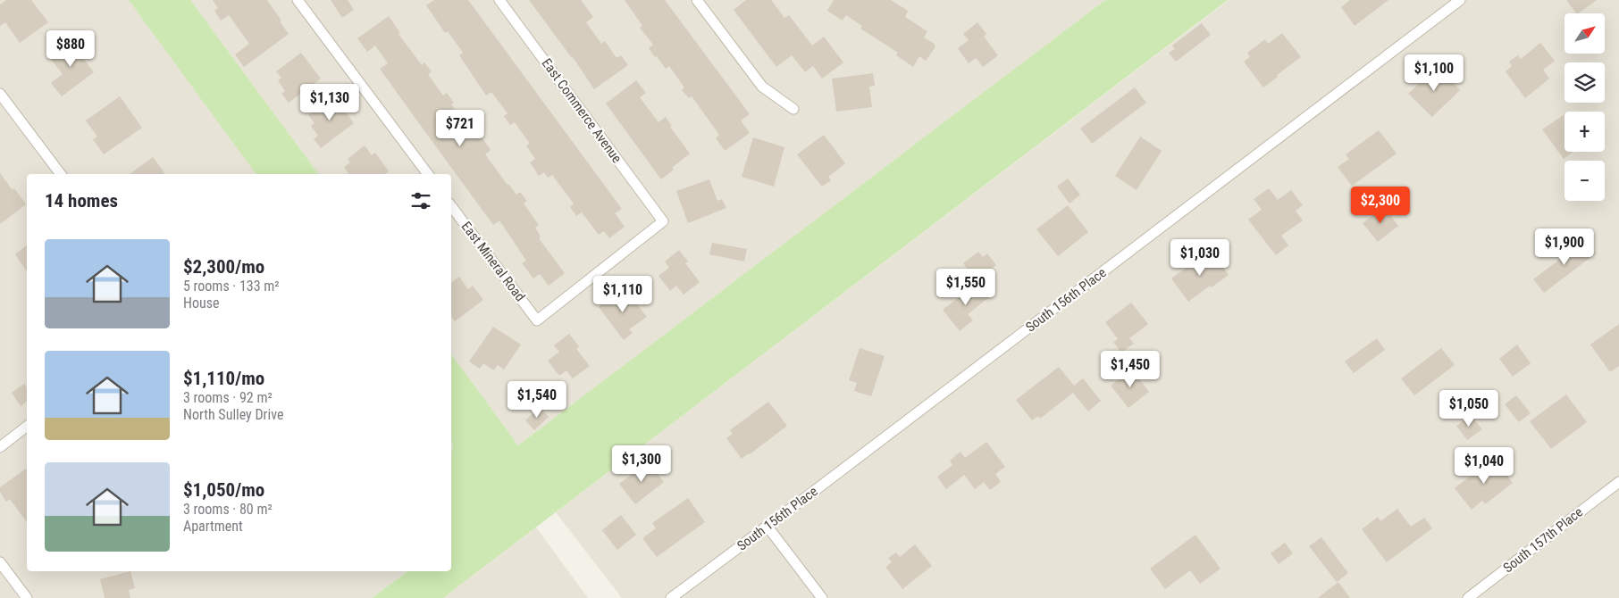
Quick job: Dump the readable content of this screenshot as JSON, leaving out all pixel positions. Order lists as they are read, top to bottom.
{
  "streets": {
    "street": [
      "East Commerce Avenue",
      "East Mineral Road",
      "South 156th Place",
      "South 157th Place"
    ]
  },
  "crossings": [
    ["East Commerce Avenue", "East Mineral Road"]
  ],
  "north": "top right",
  "page": {
    "map_buttons": ["+", "−"],
    "price": [
      "$880",
      "$1,100",
      "$1,130",
      "$721",
      "$2,300",
      "$1,900",
      "$1,030",
      "$1,550",
      "$1,110",
      "$1,450",
      "$1,540",
      "$1,050",
      "$1,300",
      "$1,040"
    ],
    "heading": "14 homes",
    "list": [
      {
        "name": "$2,300/mo",
        "note": "5 rooms · 133 m² · House"
      },
      {
        "name": "$1,110/mo",
        "note": "3 rooms · 92 m² · North Sulley Drive"
      },
      {
        "name": "$1,050/mo",
        "note": "3 rooms · 80 m² · Apartment"
      }
    ]
  }
}
